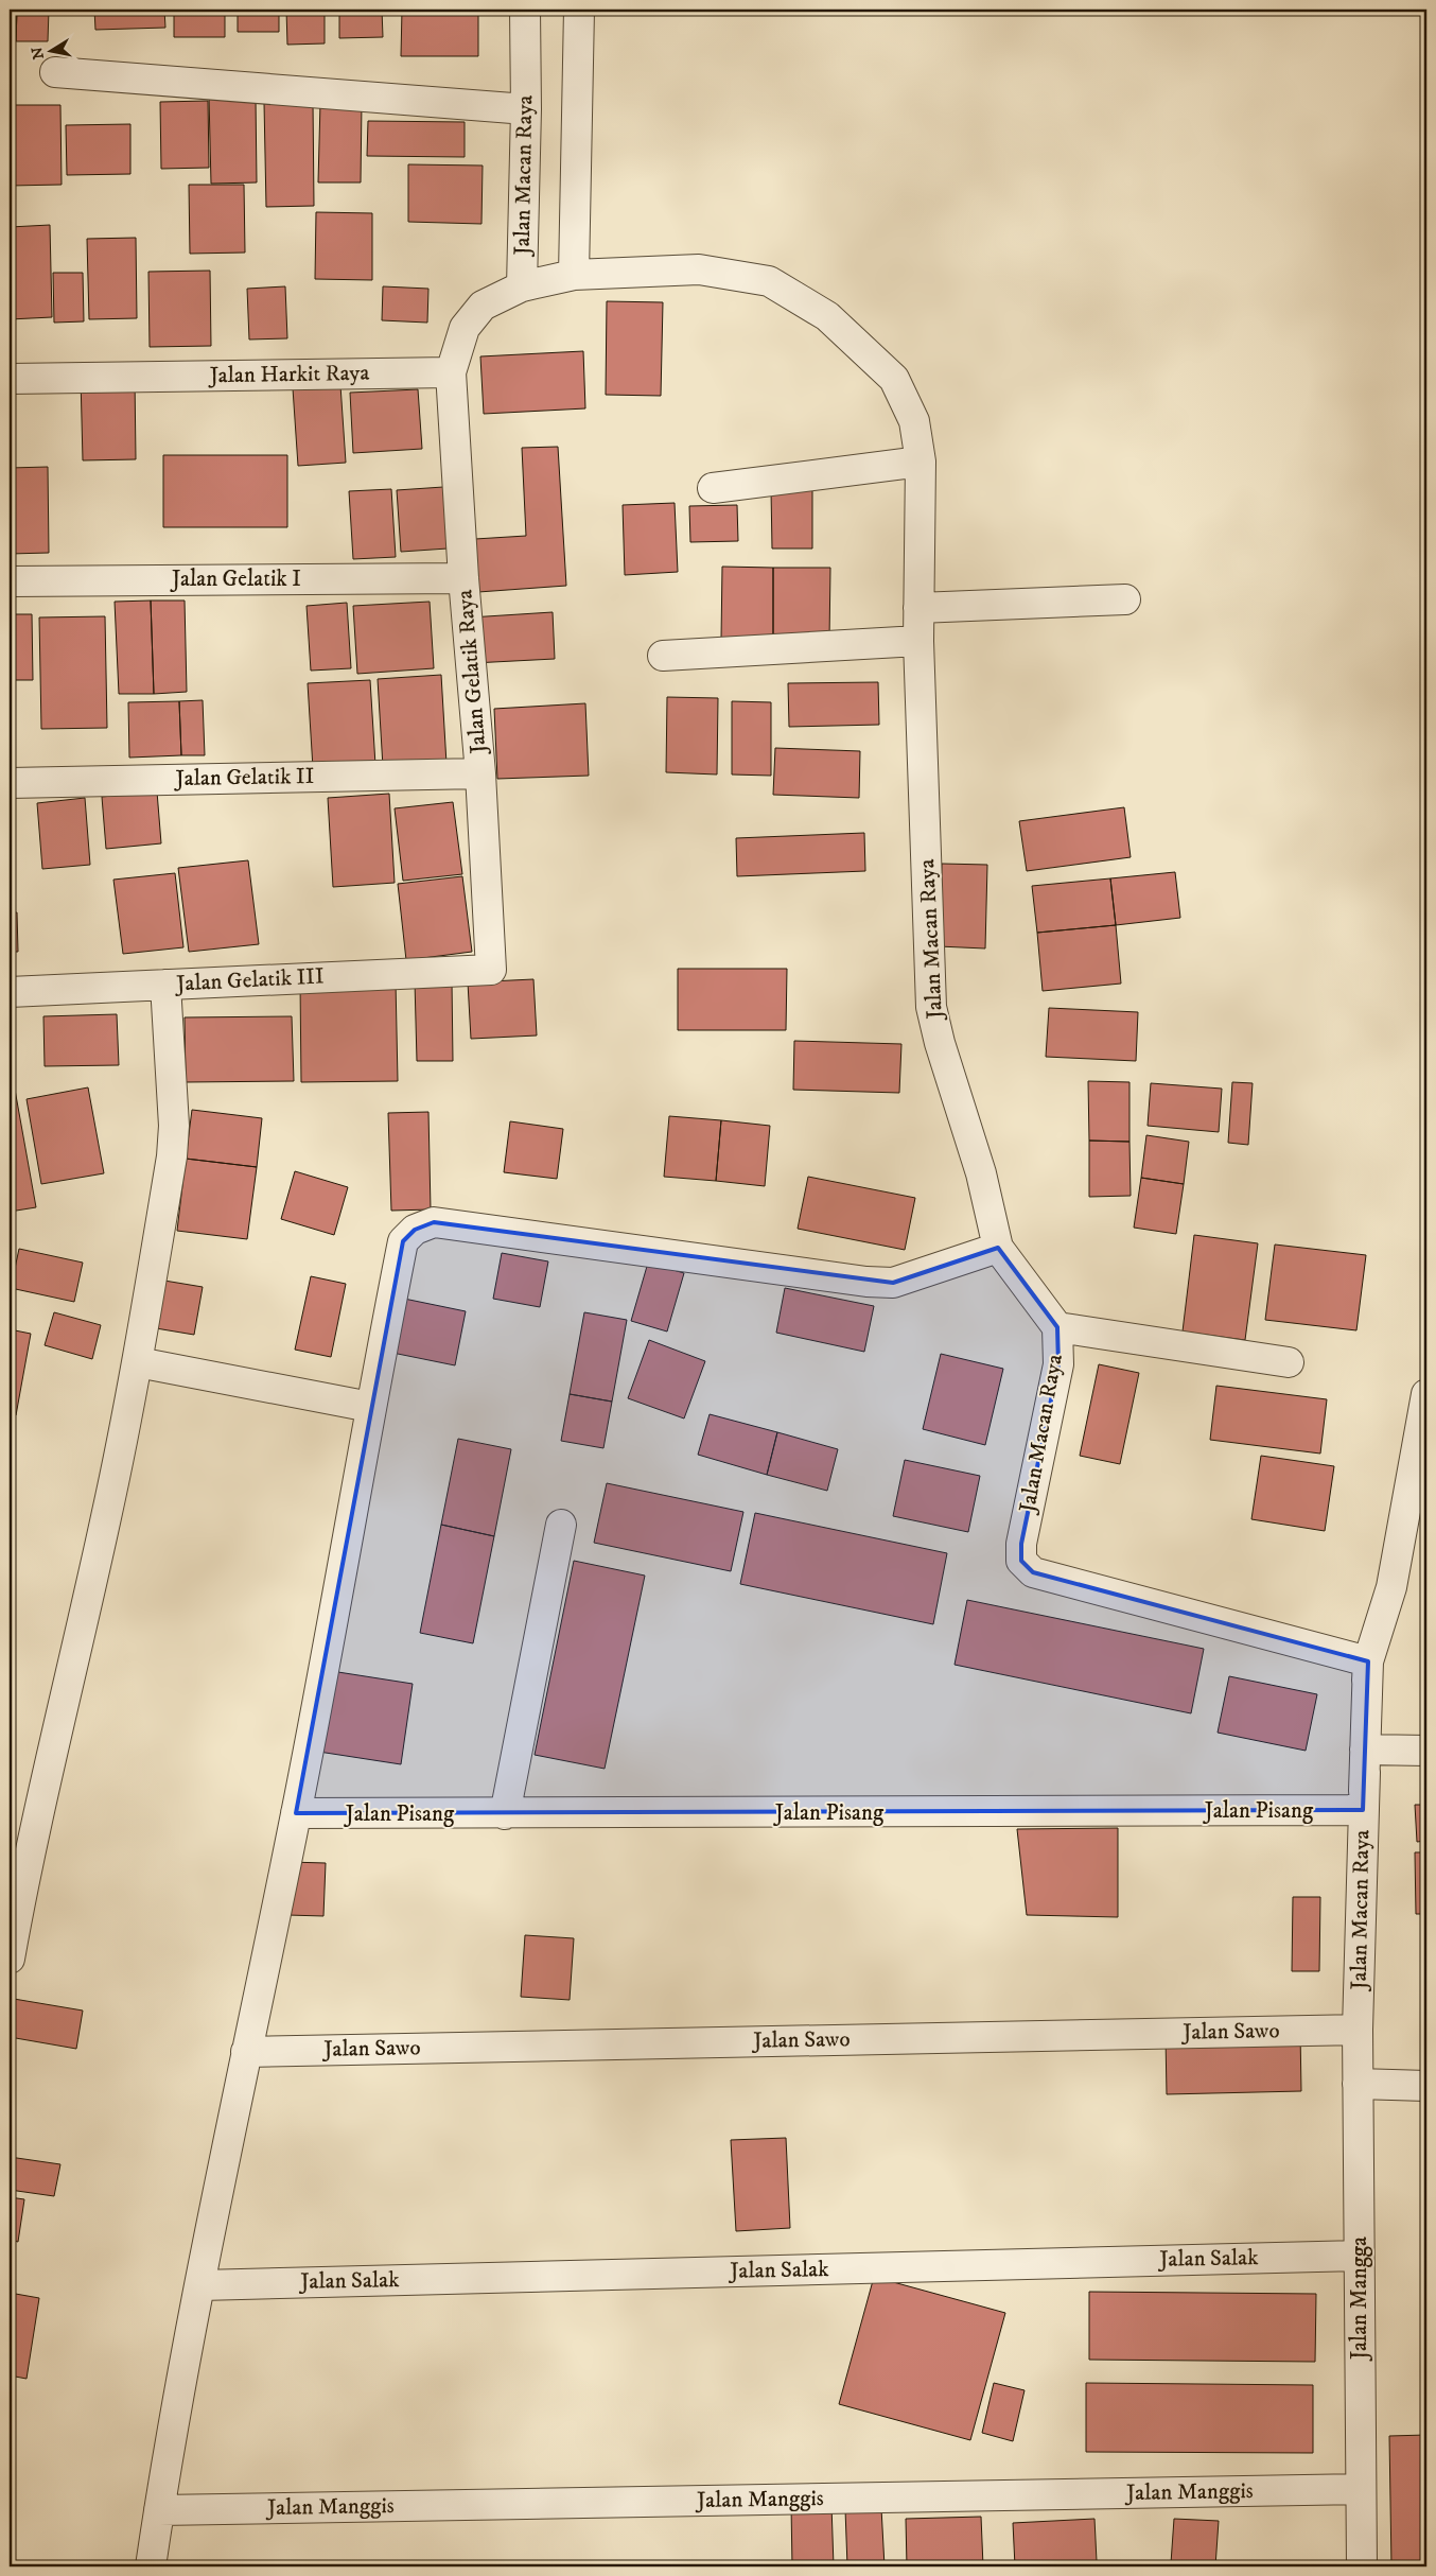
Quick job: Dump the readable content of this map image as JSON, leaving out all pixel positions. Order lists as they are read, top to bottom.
{
  "streets": {
    "street": [
      "Jalan Macan Raya",
      "Jalan Harkit Raya",
      "Jalan Gelatik I",
      "Jalan Gelatik Raya",
      "Jalan Gelatik II",
      "Jalan Gelatik III",
      "Jalan Pisang",
      "Jalan Sawo",
      "Jalan Salak",
      "Jalan Mangga",
      "Jalan Manggis"
    ]
  },
  "crossings": [
    ["Jalan Macan Raya", "Jalan Pisang"],
    ["Jalan Macan Raya", "Jalan Sawo"],
    ["Jalan Macan Raya", "Jalan Mangga"],
    ["Jalan Harkit Raya", "Jalan Gelatik Raya"],
    ["Jalan Gelatik I", "Jalan Gelatik Raya"],
    ["Jalan Gelatik Raya", "Jalan Gelatik II"],
    ["Jalan Gelatik Raya", "Jalan Gelatik III"],
    ["Jalan Sawo", "Jalan Mangga"],
    ["Jalan Salak", "Jalan Mangga"],
    ["Jalan Mangga", "Jalan Manggis"]
  ],
  "north": "left"
}
